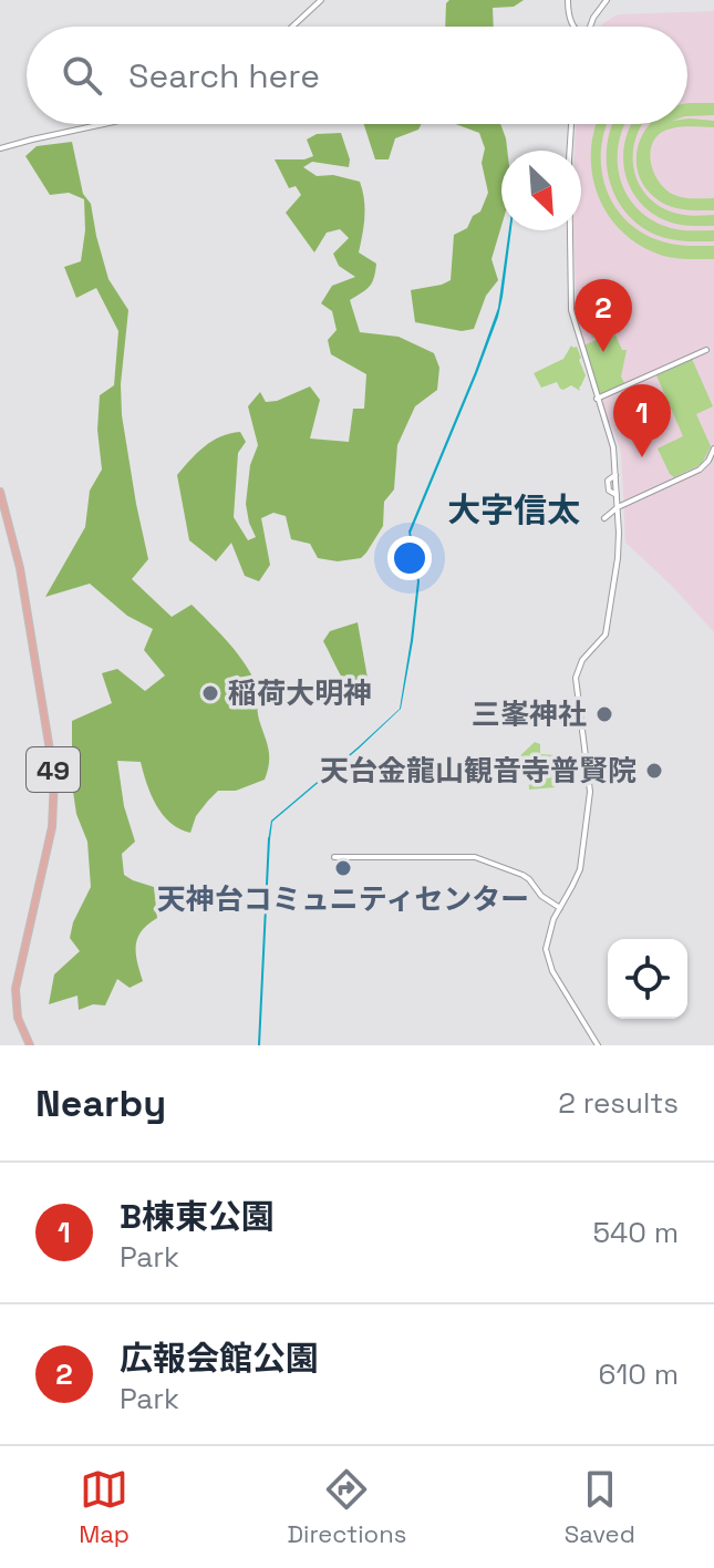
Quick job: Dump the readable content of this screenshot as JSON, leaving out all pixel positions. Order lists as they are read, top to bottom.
{
  "streets": {
    "main road": ["49"]
  },
  "districts": ["大字信太"],
  "places": [
    "稲荷大明神",
    "三峯神社",
    "天台金龍山観音寺普賢院",
    "天神台コミュニティセンター"
  ],
  "north": "bottom right",
  "page": {
    "search": "Search here",
    "pins": ["2", "1"],
    "heading": ["Nearby", "2 results"],
    "list": [
      {
        "mark": "1",
        "name": "B棟東公園",
        "note": "Park",
        "value": "540 m"
      },
      {
        "mark": "2",
        "name": "広報会館公園",
        "note": "Park",
        "value": "610 m"
      }
    ],
    "nav": ["Map", "Directions", "Saved"]
  }
}
